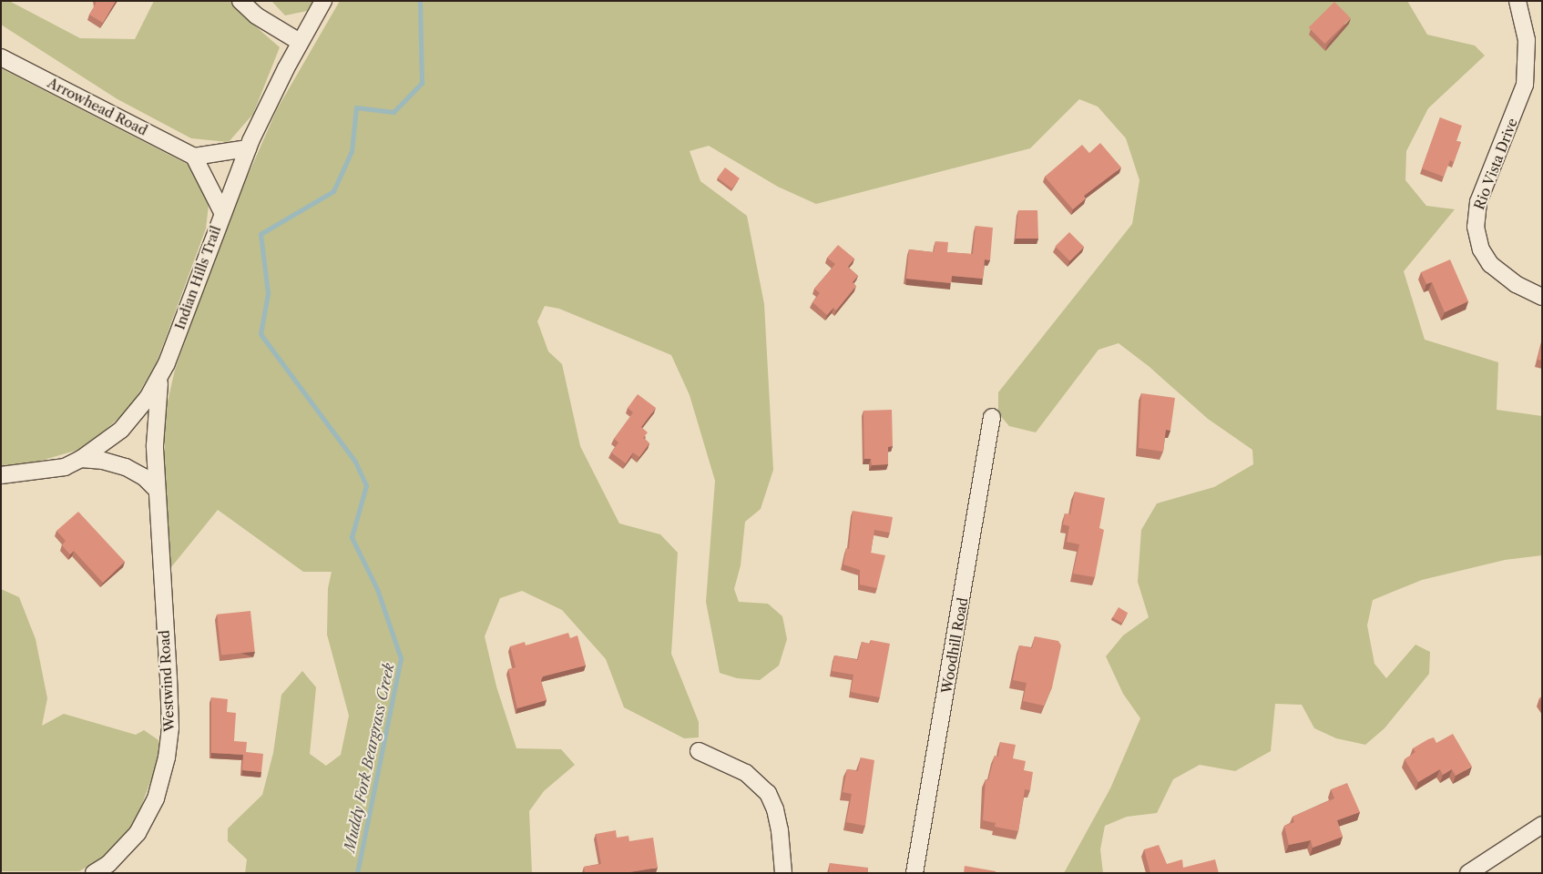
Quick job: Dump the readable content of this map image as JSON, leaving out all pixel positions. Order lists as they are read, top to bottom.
{
  "streets": {
    "street": [
      "Arrowhead Road",
      "Rio Vista Drive",
      "Indian Hills Trail",
      "Woodhill Road",
      "Westwind Road"
    ]
  },
  "crossings": [
    ["Indian Hills Trail", "Westwind Road"]
  ],
  "water": ["Muddy Fork Beargrass Creek"]
}
